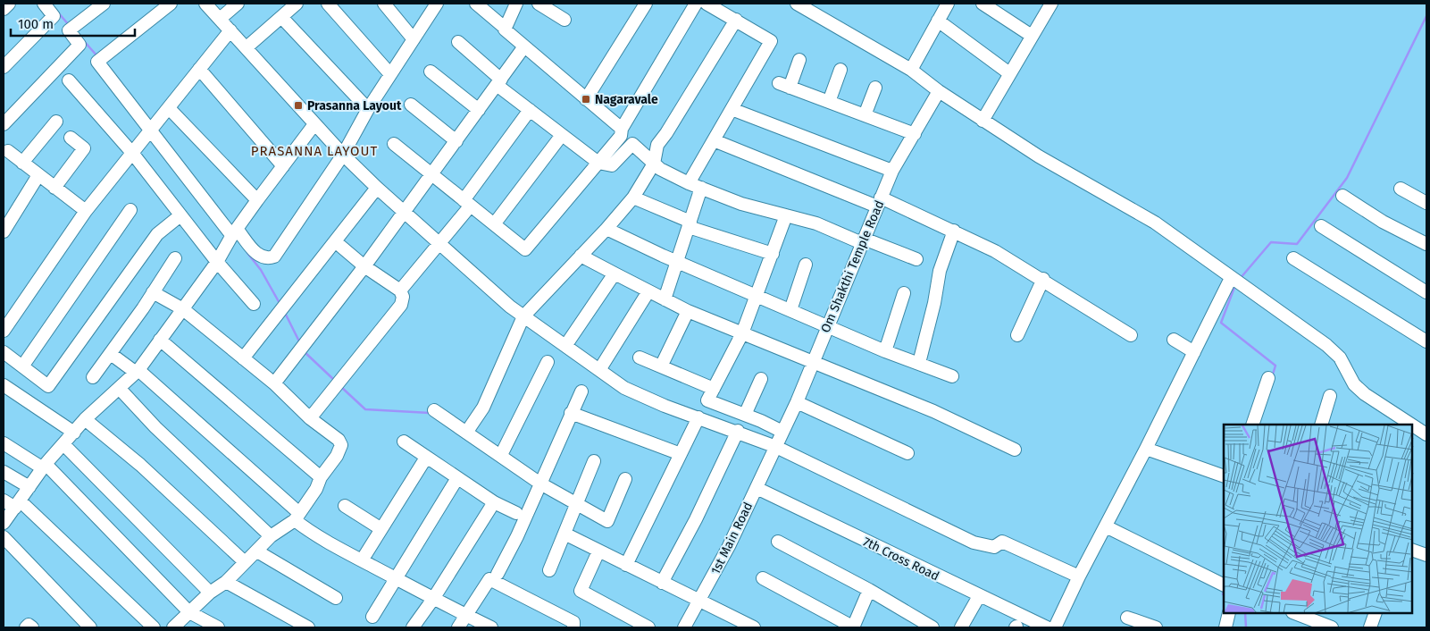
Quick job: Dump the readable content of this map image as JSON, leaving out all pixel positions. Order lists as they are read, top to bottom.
{
  "streets": {
    "street": ["Om Shakthi Temple Road", "1st Main Road", "7th Cross Road"]
  },
  "crossings": [
    ["Om Shakthi Temple Road", "1st Main Road"],
    ["1st Main Road", "7th Cross Road"]
  ],
  "districts": ["PRASANNA LAYOUT"],
  "places": {
    "transit": ["Nagaravale", "Prasanna Layout"]
  },
  "scale_bar": "100 m"
}
